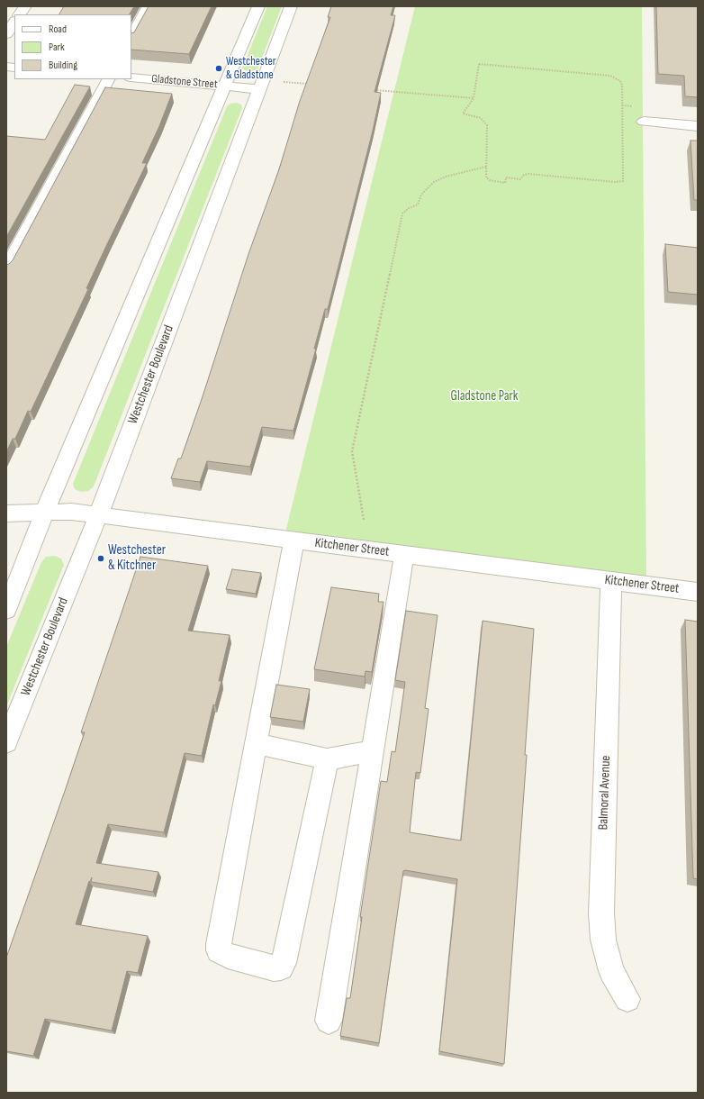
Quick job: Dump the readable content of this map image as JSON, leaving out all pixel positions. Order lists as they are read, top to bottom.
{
  "streets": {
    "street": [
      "Gladstone Street",
      "Westchester Boulevard",
      "Kitchener Street",
      "Balmoral Avenue"
    ]
  },
  "crossings": [
    ["Gladstone Street", "Westchester Boulevard"],
    ["Westchester Boulevard", "Kitchener Street"],
    ["Kitchener Street", "Balmoral Avenue"]
  ],
  "parks": ["Gladstone Park"],
  "places": ["Westchester & Gladstone", "Westchester & Kitchner"],
  "legend": ["Road", "Park", "Building"]
}
